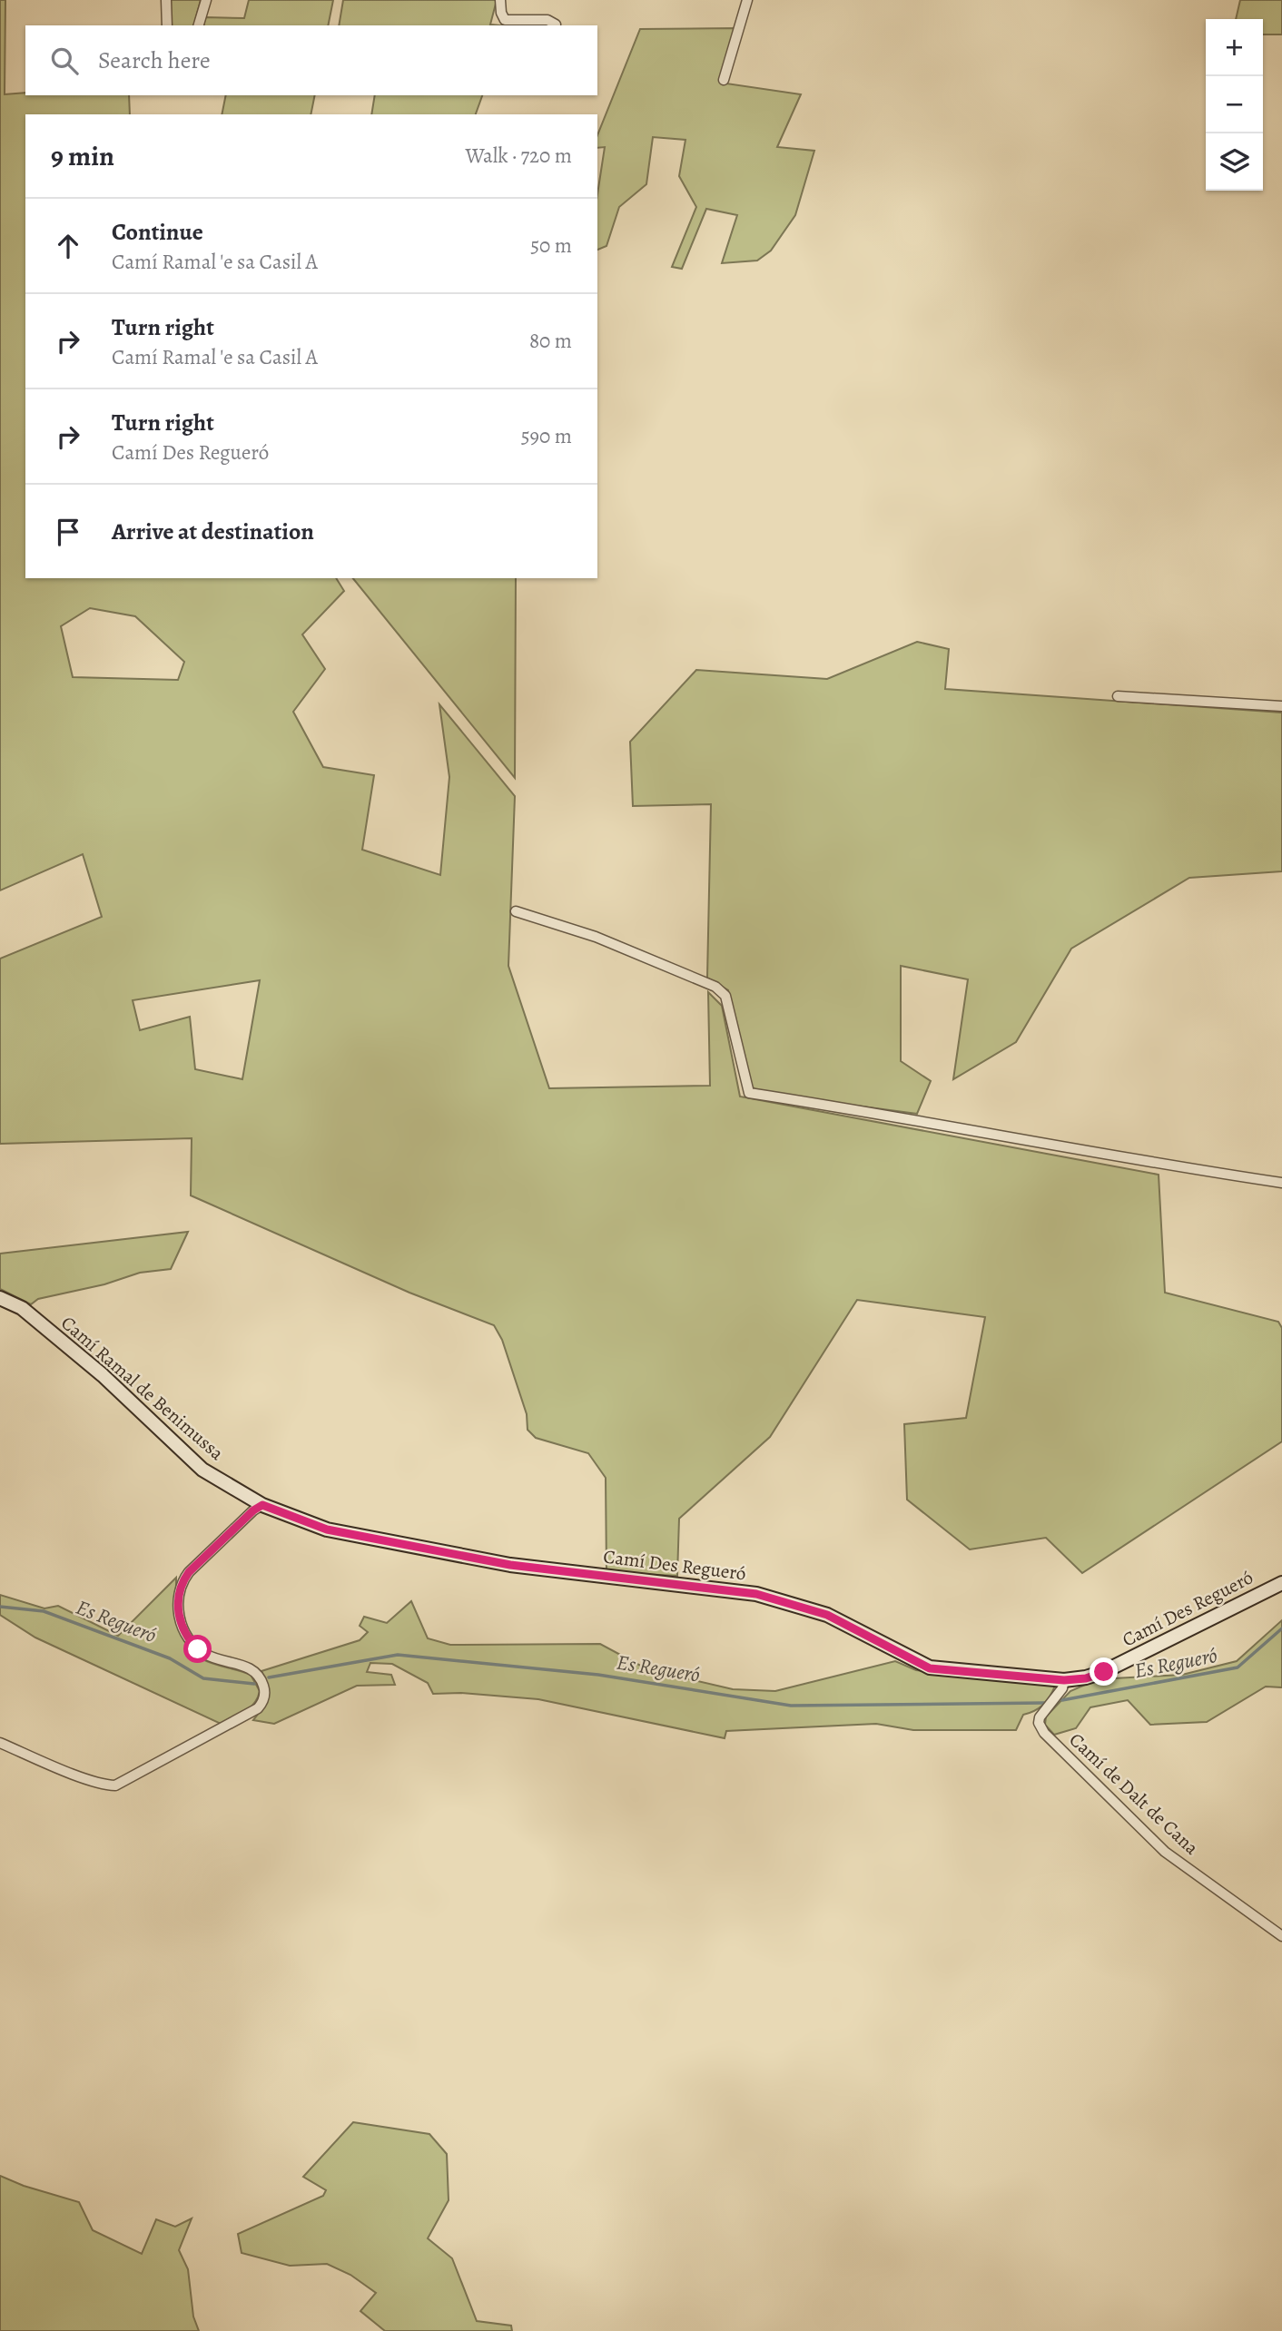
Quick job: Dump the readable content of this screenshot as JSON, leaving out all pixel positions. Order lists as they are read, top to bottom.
{
  "streets": {
    "street": ["Camí Ramal de Benimussa", "Camí Des Regueró", "Camí de Dalt de Cana"]
  },
  "crossings": [
    ["Camí Ramal de Benimussa", "Camí Des Regueró"],
    ["Camí Des Regueró", "Camí de Dalt de Cana"]
  ],
  "water": ["Es Regueró"],
  "page": {
    "map_buttons": ["+", "−"],
    "search": "Search here",
    "heading": ["9 min", "Walk · 720 m"],
    "list": [
      ["Continue", "Camí Ramal 'e sa Casil A", "50 m"],
      ["Turn right", "Camí Ramal 'e sa Casil A", "80 m"],
      ["Turn right", "Camí Des Regueró", "590 m"],
      "Arrive at destination"
    ]
  }
}
